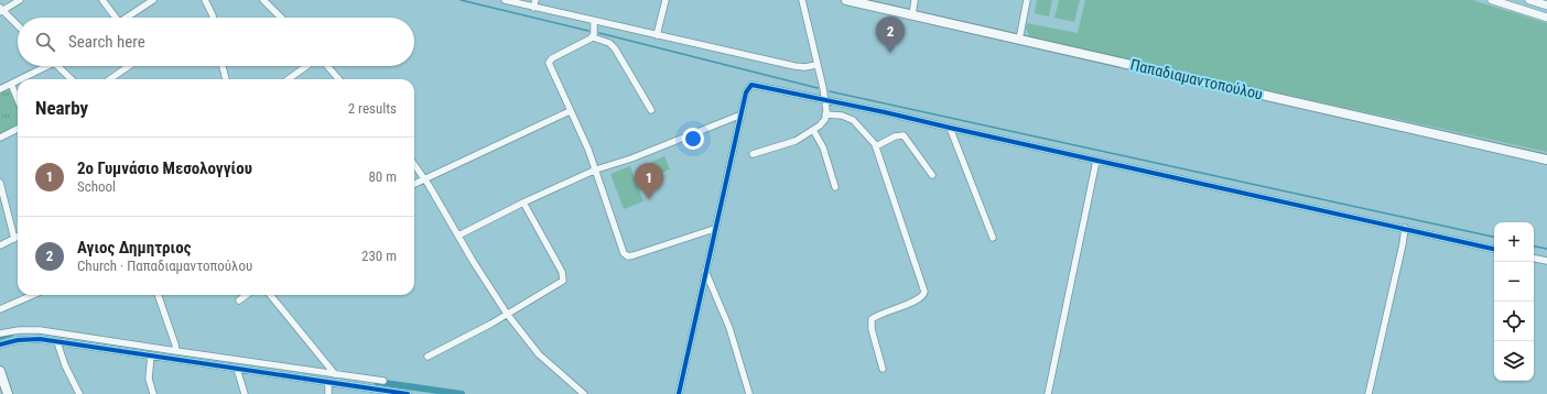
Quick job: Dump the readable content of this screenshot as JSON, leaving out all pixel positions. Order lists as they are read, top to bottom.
{
  "streets": {
    "main road": ["Παπαδιαμαντοπούλου"]
  },
  "page": {
    "pins": ["2", "1"],
    "search": "Search here",
    "heading": ["Nearby", "2 results"],
    "list": [
      {
        "mark": "1",
        "name": "2ο Γυμνάσιο Μεσολογγίου",
        "note": "School",
        "value": "80 m"
      },
      {
        "mark": "2",
        "name": "Αγιος Δημητριος",
        "note": "Church · Παπαδιαμαντοπούλου",
        "value": "230 m"
      }
    ],
    "map_buttons": ["+", "−"]
  }
}
